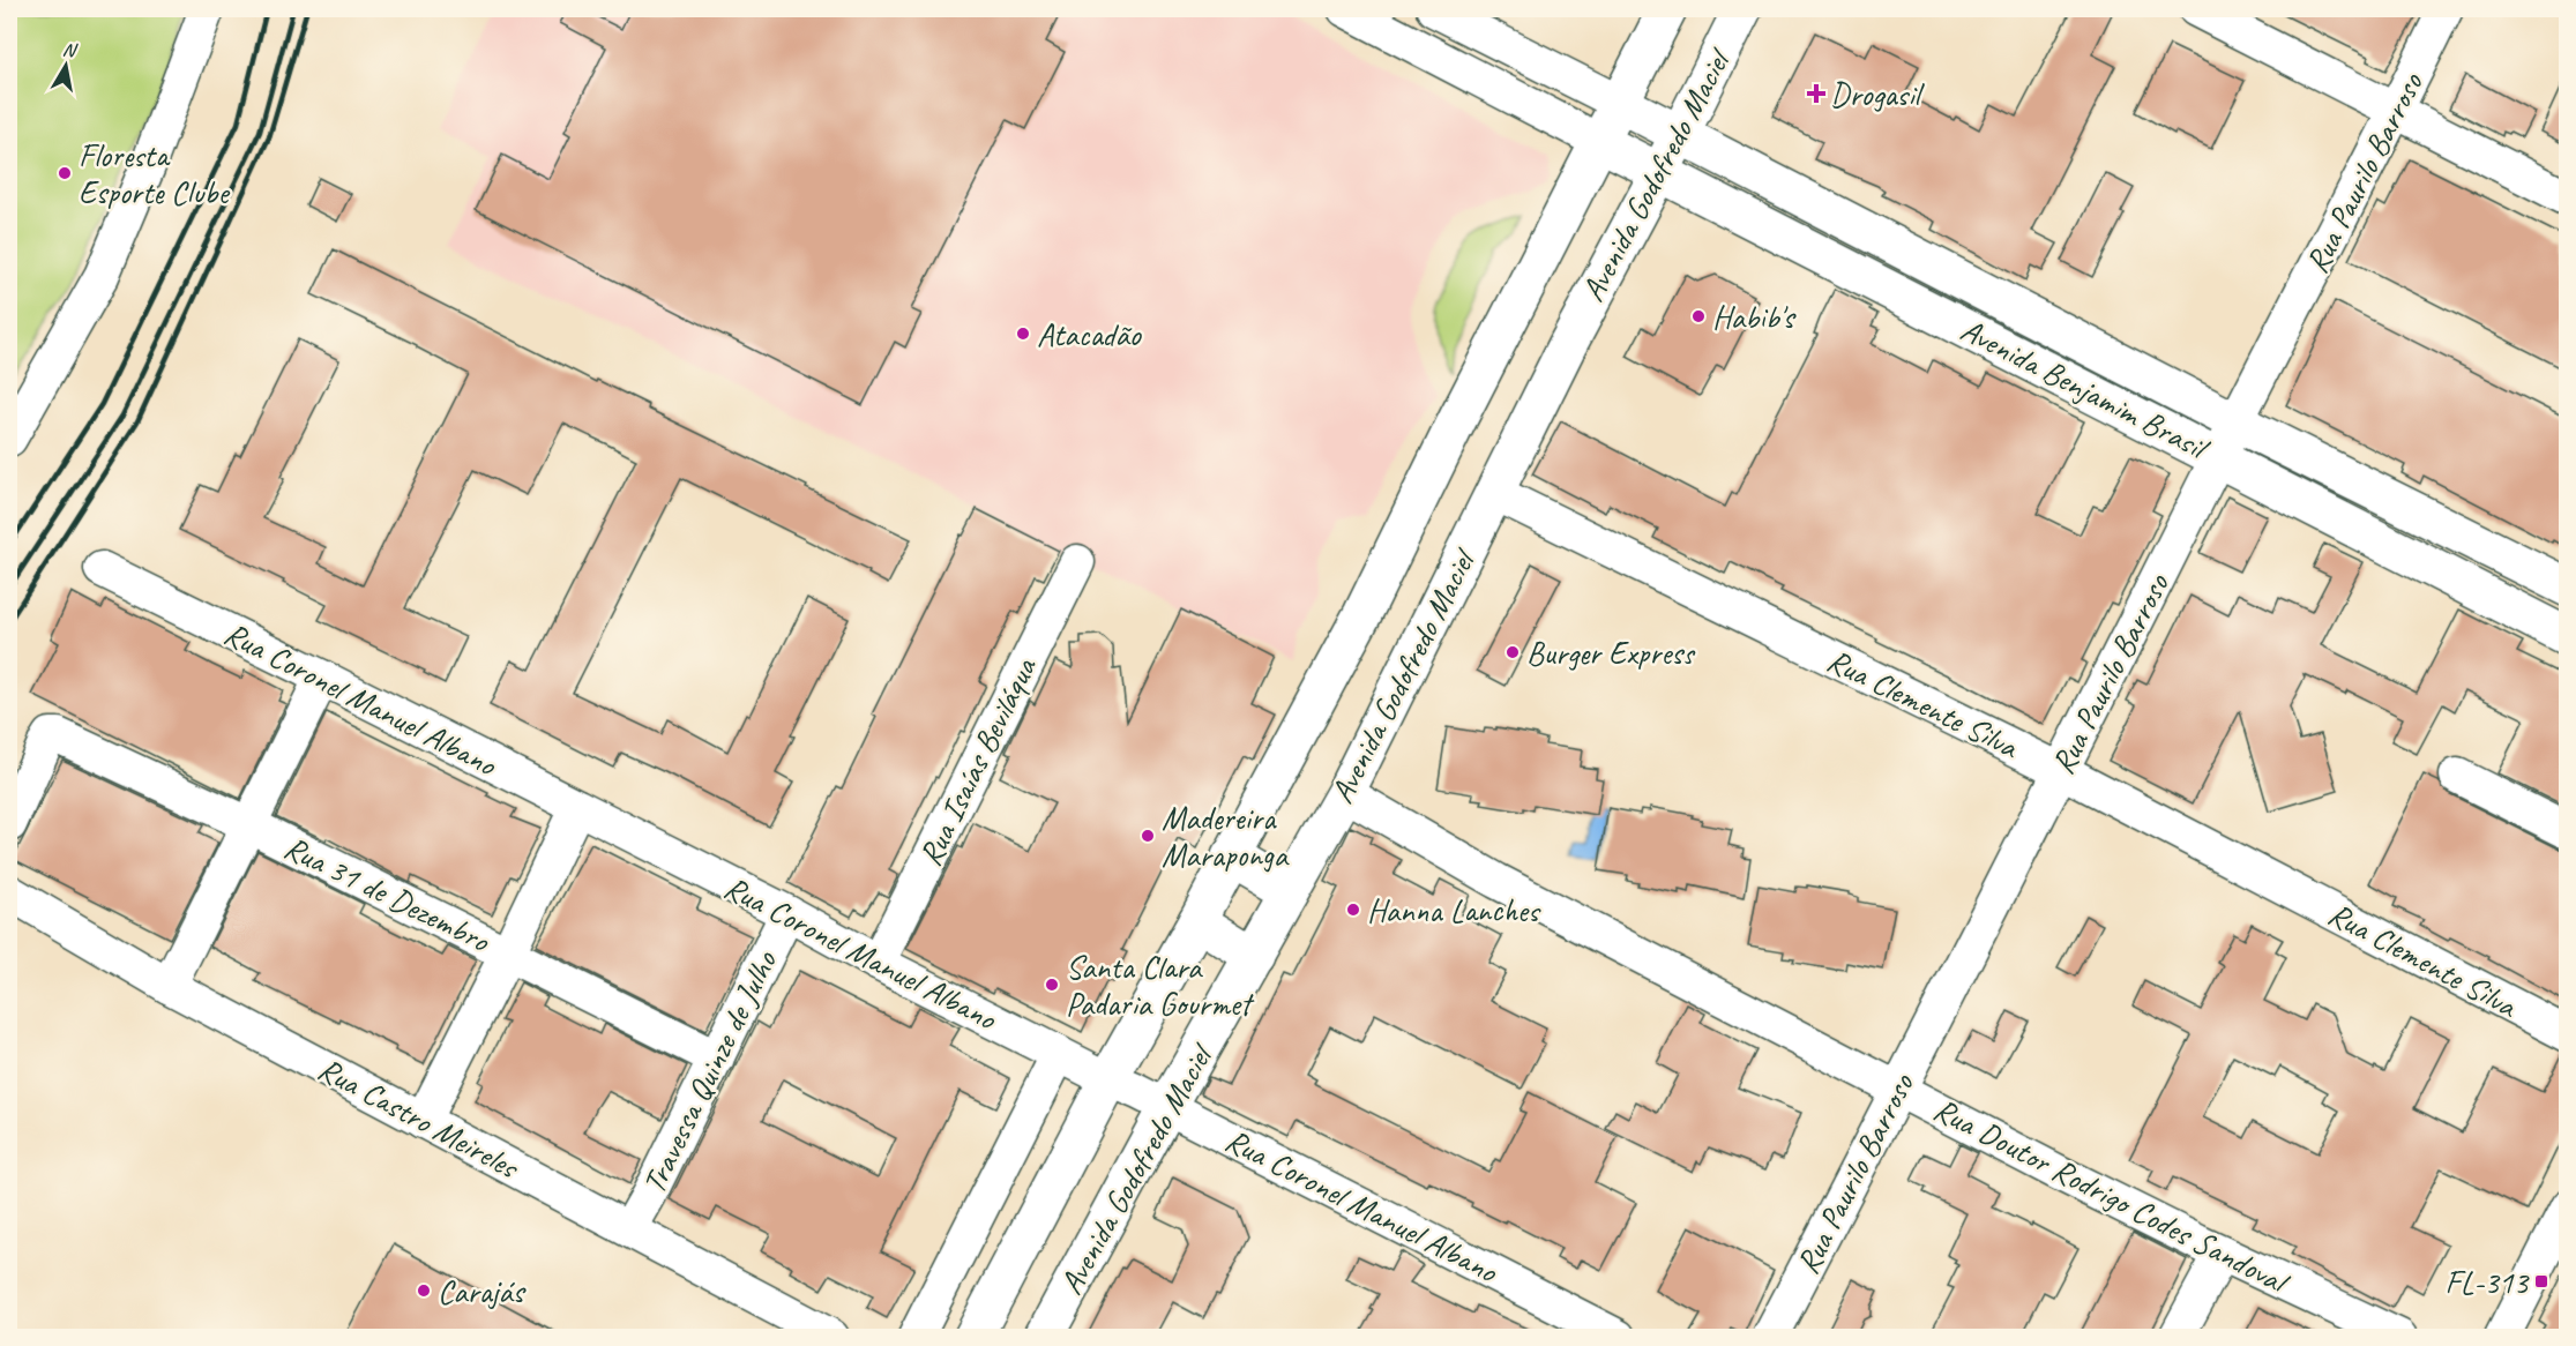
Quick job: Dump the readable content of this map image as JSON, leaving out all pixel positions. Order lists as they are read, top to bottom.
{
  "streets": {
    "main road": ["Avenida Godofredo Maciel", "Avenida Benjamim Brasil"],
    "street": [
      "Rua Paurilo Barroso",
      "Rua Coronel Manuel Albano",
      "Rua Clemente Silva",
      "Rua Isaías Beviláqua",
      "Rua 31 de Dezembro",
      "Travessa Quinze de Julho",
      "Rua Castro Meireles",
      "Rua Doutor Rodrigo Codes Sandoval"
    ]
  },
  "crossings": [
    ["Rua Paurilo Barroso", "Avenida Benjamim Brasil"],
    ["Rua Paurilo Barroso", "Rua Clemente Silva"],
    ["Rua Paurilo Barroso", "Rua Doutor Rodrigo Codes Sandoval"],
    ["Avenida Godofredo Maciel", "Avenida Benjamim Brasil"],
    ["Avenida Godofredo Maciel", "Rua Coronel Manuel Albano"],
    ["Avenida Godofredo Maciel", "Rua Clemente Silva"],
    ["Avenida Godofredo Maciel", "Rua Doutor Rodrigo Codes Sandoval"],
    ["Rua Coronel Manuel Albano", "Rua Isaías Beviláqua"],
    ["Rua Coronel Manuel Albano", "Travessa Quinze de Julho"],
    ["Rua 31 de Dezembro", "Travessa Quinze de Julho"],
    ["Travessa Quinze de Julho", "Rua Castro Meireles"]
  ],
  "places": {
    "health": ["Drogasil"],
    "other": [
      "Floresta Esporte Clube",
      "Habib's",
      "Atacadão",
      "Burger Express",
      "Madereira Maraponga",
      "Hanna Lanches",
      "Santa Clara Padaria Gourmet",
      "Carajás"
    ],
    "transit": ["FL-313"]
  },
  "north": "top"
}
